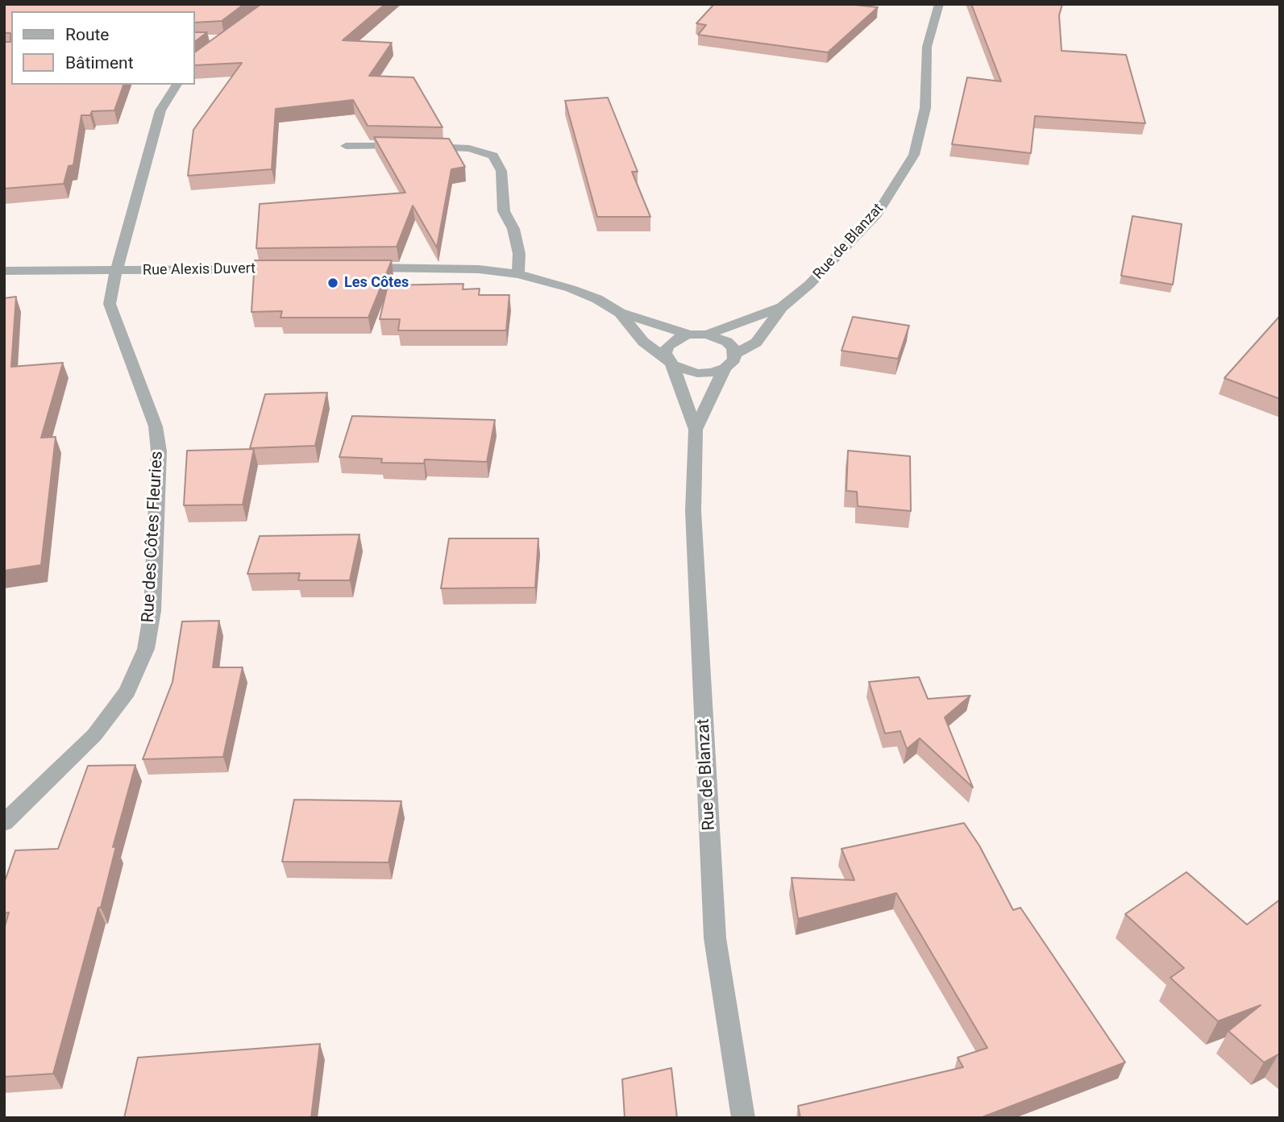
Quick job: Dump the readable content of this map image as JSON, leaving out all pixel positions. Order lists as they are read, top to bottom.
{
  "streets": {
    "street": ["Rue de Blanzat", "Rue Alexis Duvert", "Rue des Côtes Fleuries"]
  },
  "crossings": [
    ["Rue Alexis Duvert", "Rue des Côtes Fleuries"]
  ],
  "places": ["Les Côtes"],
  "legend": ["Route", "Bâtiment"]
}
